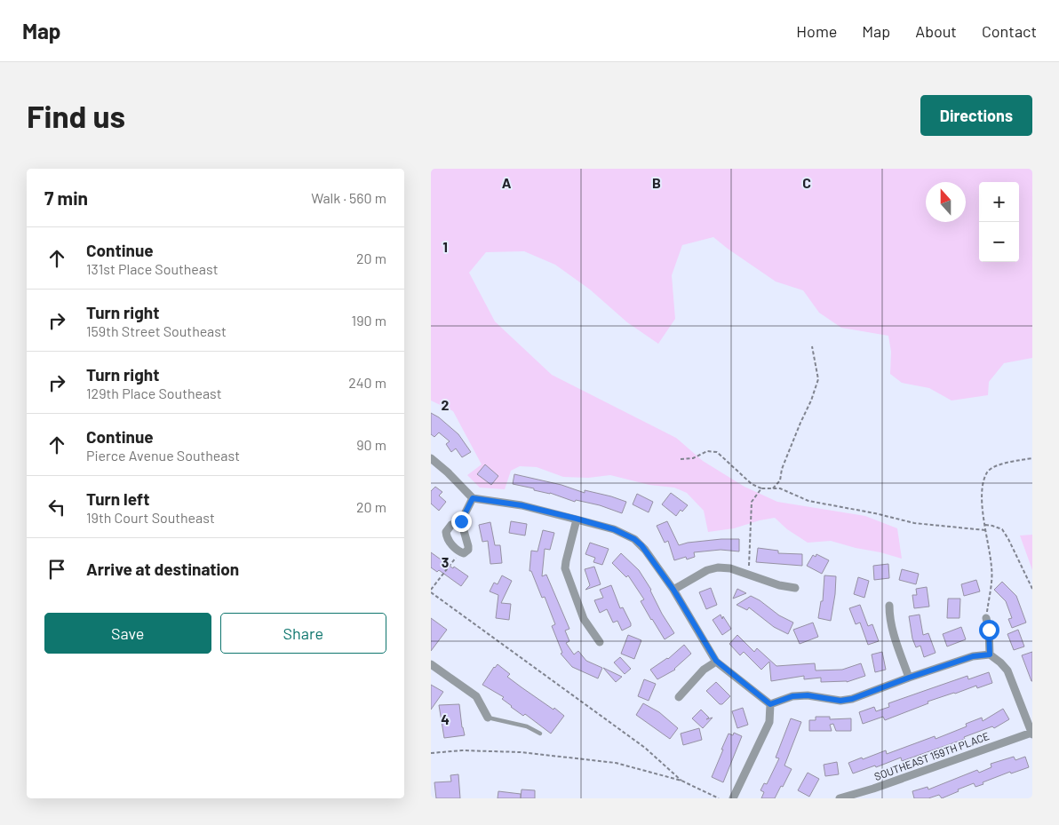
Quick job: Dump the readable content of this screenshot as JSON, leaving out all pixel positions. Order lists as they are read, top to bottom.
{
  "streets": {
    "street": ["SOUTHEAST 159TH PLACE"]
  },
  "north": "top",
  "page": {
    "header": "Map",
    "nav": [
      "Home",
      "Map",
      "About",
      "Contact"
    ],
    "buttons": [
      "Directions",
      ["Save", "Share"]
    ],
    "title": "Find us",
    "heading": ["7 min", "Walk · 560 m"],
    "map_buttons": ["+", "−"],
    "list": [
      ["Continue", "131st Place Southeast", "20 m"],
      ["Turn right", "159th Street Southeast", "190 m"],
      ["Turn right", "129th Place Southeast", "240 m"],
      ["Continue", "Pierce Avenue Southeast", "90 m"],
      ["Turn left", "19th Court Southeast", "20 m"],
      "Arrive at destination"
    ]
  },
  "grid": {
    "columns": ["A", "B", "C"],
    "rows": [
      "1",
      "2",
      "3",
      "4"
    ]
  }
}
